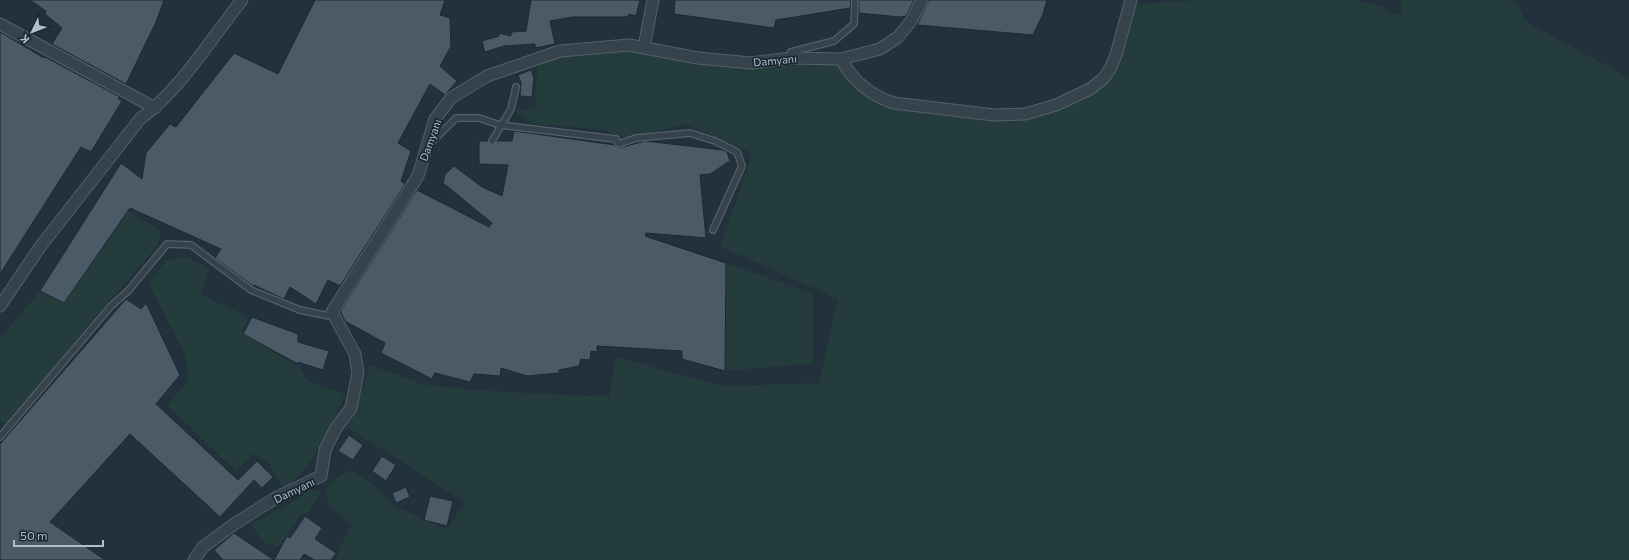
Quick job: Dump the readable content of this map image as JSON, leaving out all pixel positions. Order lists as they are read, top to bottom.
{
  "streets": {
    "street": ["Damyanı"]
  },
  "scale_bar": "50 m",
  "north": "bottom left"
}
